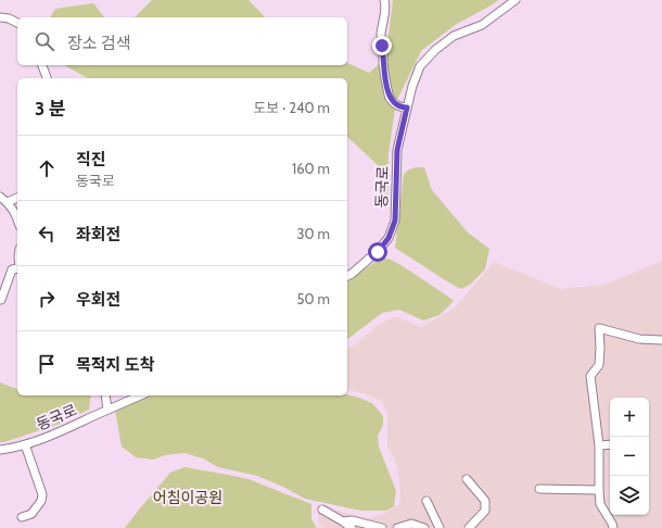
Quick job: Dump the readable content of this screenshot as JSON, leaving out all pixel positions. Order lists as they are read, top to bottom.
{
  "streets": {
    "street": ["동국로"]
  },
  "parks": ["어침이공원"],
  "page": {
    "search": "장소 검색",
    "heading": ["3 분", "도보 · 240 m"],
    "list": [
      ["직진", "동국로", "160 m"],
      ["좌회전", "30 m"],
      ["우회전", "50 m"],
      "목적지 도착"
    ],
    "map_buttons": ["+", "−"]
  }
}
